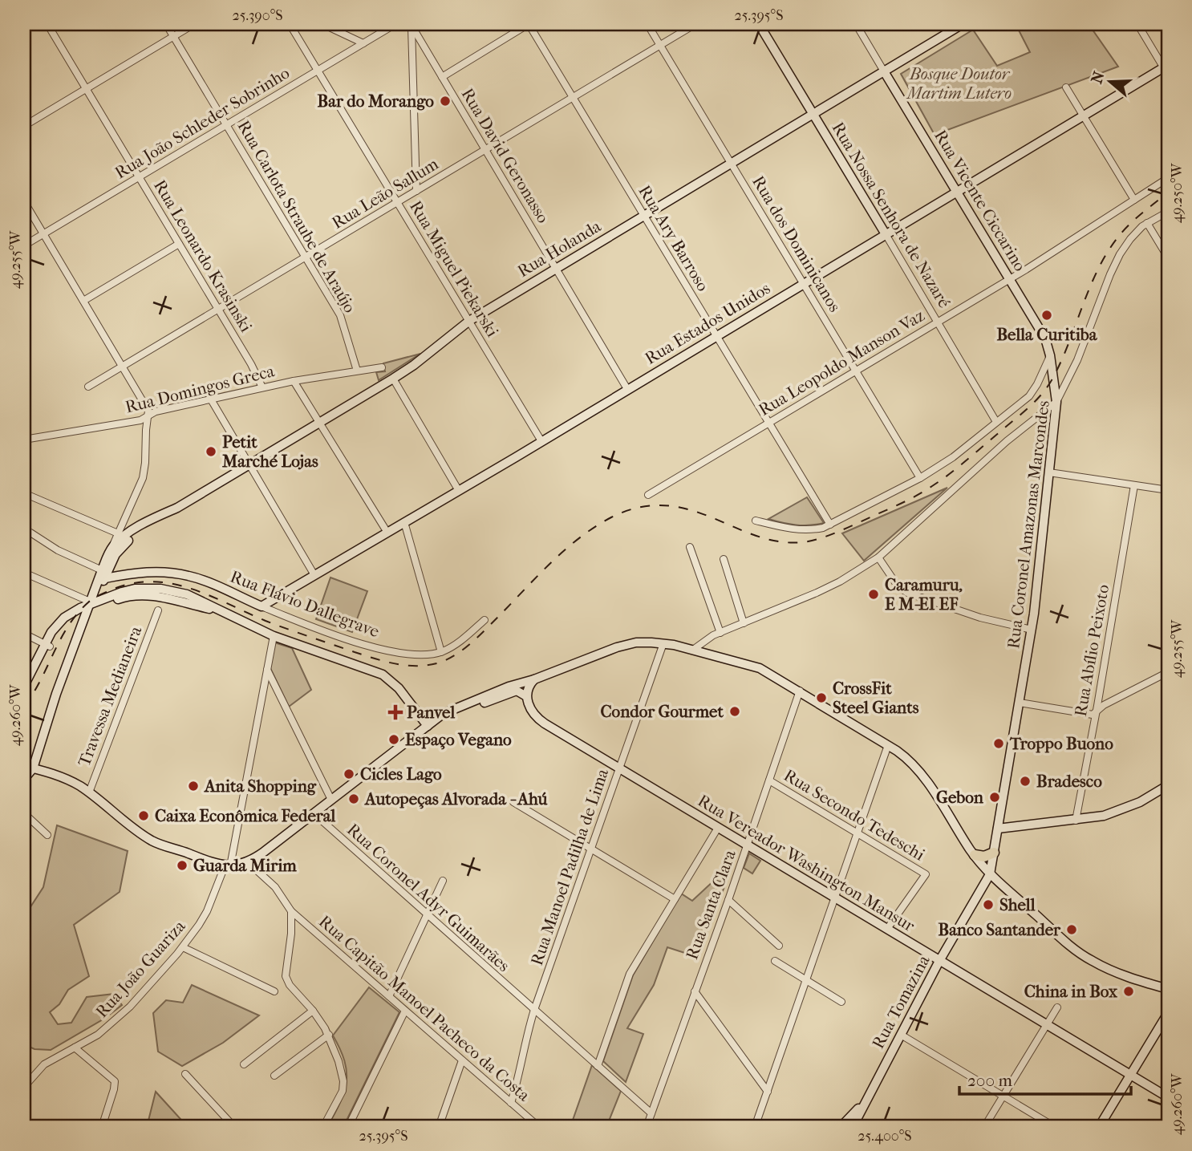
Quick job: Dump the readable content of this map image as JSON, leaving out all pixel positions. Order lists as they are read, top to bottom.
{
  "streets": {
    "main road": [
      "Rua Vicente Ciccarino",
      "Rua Nossa Senhora de Nazaré",
      "Rua Holanda",
      "Rua Estados Unidos",
      "Rua Coronel Amazonas Marcondes",
      "Rua Flávio Dallegrave",
      "Rua Vereador Washington Mansur",
      "Rua Tomazina"
    ],
    "street": [
      "Rua João Schleder Sobrinho",
      "Rua David Geronasso",
      "Rua Leão Sallum",
      "Rua Carlota Straube de Araújo",
      "Rua Ary Barroso",
      "Rua dos Dominicanos",
      "Rua Leonardo Krasinski",
      "Rua Miguel Piekarski",
      "Rua Leopoldo Manson Vaz",
      "Rua Domingos Greca",
      "Rua Abílio Peixoto",
      "Travessa Medianeira",
      "Rua Secondo Tedeschi",
      "Rua Manoel Padilha de Lima",
      "Rua Coronel Adyr Guimarães",
      "Rua Santa Clara",
      "Rua João Guariza",
      "Rua Capitão Manoel Pacheco da Costa"
    ]
  },
  "crossings": [
    ["Rua João Schleder Sobrinho", "Rua Carlota Straube de Araújo"],
    ["Rua João Schleder Sobrinho", "Rua Leonardo Krasinski"],
    ["Rua João Schleder Sobrinho", "Rua Miguel Piekarski"],
    ["Rua David Geronasso", "Rua Leão Sallum"],
    ["Rua David Geronasso", "Rua Holanda"],
    ["Rua David Geronasso", "Rua Estados Unidos"],
    ["Rua Leão Sallum", "Rua Carlota Straube de Araújo"],
    ["Rua Leão Sallum", "Rua Ary Barroso"],
    ["Rua Leão Sallum", "Rua dos Dominicanos"],
    ["Rua Leão Sallum", "Rua Leonardo Krasinski"],
    ["Rua Leão Sallum", "Rua Miguel Piekarski"],
    ["Rua Vicente Ciccarino", "Rua Holanda"],
    ["Rua Vicente Ciccarino", "Rua Estados Unidos"],
    ["Rua Vicente Ciccarino", "Rua Leopoldo Manson Vaz"],
    ["Rua Vicente Ciccarino", "Rua Coronel Amazonas Marcondes"],
    ["Rua Nossa Senhora de Nazaré", "Rua Holanda"],
    ["Rua Nossa Senhora de Nazaré", "Rua Estados Unidos"],
    ["Rua Nossa Senhora de Nazaré", "Rua Leopoldo Manson Vaz"],
    ["Rua Carlota Straube de Araújo", "Rua Domingos Greca"],
    ["Rua Ary Barroso", "Rua Holanda"],
    ["Rua Ary Barroso", "Rua Estados Unidos"],
    ["Rua Ary Barroso", "Rua Leopoldo Manson Vaz"],
    ["Rua dos Dominicanos", "Rua Holanda"],
    ["Rua dos Dominicanos", "Rua Estados Unidos"],
    ["Rua dos Dominicanos", "Rua Leopoldo Manson Vaz"],
    ["Rua Holanda", "Rua Miguel Piekarski"],
    ["Rua Leonardo Krasinski", "Rua Domingos Greca"],
    ["Rua Miguel Piekarski", "Rua Estados Unidos"],
    ["Rua Estados Unidos", "Rua Flávio Dallegrave"],
    ["Rua Coronel Amazonas Marcondes", "Rua Tomazina"],
    ["Rua Secondo Tedeschi", "Rua Vereador Washington Mansur"],
    ["Rua Secondo Tedeschi", "Rua Santa Clara"],
    ["Rua Vereador Washington Mansur", "Rua Manoel Padilha de Lima"],
    ["Rua Vereador Washington Mansur", "Rua Santa Clara"],
    ["Rua Vereador Washington Mansur", "Rua Tomazina"],
    ["Rua Manoel Padilha de Lima", "Rua Coronel Adyr Guimarães"],
    ["Rua Manoel Padilha de Lima", "Rua Capitão Manoel Pacheco da Costa"],
    ["Rua Coronel Adyr Guimarães", "Rua Santa Clara"]
  ],
  "parks": ["Bosque Doutor Martim Lutero"],
  "places": {
    "other": [
      "Bar do Morango",
      "Bella Curitiba",
      "Petit Marché Lojas",
      "Caramuru, E M-EI EF",
      "CrossFit Steel Giants",
      "Condor Gourmet",
      "Espaço Vegano",
      "Troppo Buono",
      "Cicles Lago",
      "Bradesco",
      "Anita Shopping",
      "Gebon",
      "Autopeças Alvorada - Ahú",
      "Caixa Econômica Federal",
      "Guarda Mirim",
      "Shell",
      "Banco Santander",
      "China in Box"
    ],
    "health": ["Panvel"]
  },
  "scale_bar": "200 m",
  "north": "left",
  "coordinates": [
    "25.390°S",
    "25.395°S",
    "49.250°W",
    "49.255°W",
    "49.260°W",
    "25.400°S"
  ]
}
